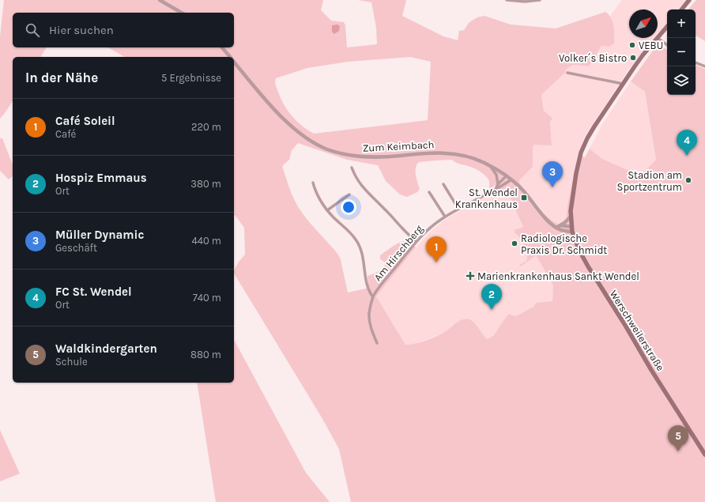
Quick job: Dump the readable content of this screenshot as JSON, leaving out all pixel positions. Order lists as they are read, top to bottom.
{
  "streets": {
    "main road": ["Werschweilerstraße"],
    "street": ["Zum Keimbach", "Am Hirschberg"]
  },
  "crossings": [
    ["Zum Keimbach", "Am Hirschberg"],
    ["Zum Keimbach", "Werschweilerstraße"]
  ],
  "places": {
    "other": [
      "VEBU",
      "Volker´s Bistro",
      "Stadion am Sportzentrum",
      "Radiologische Praxis Dr. Schmidt"
    ],
    "transit": ["St. Wendel Krankenhaus"],
    "health": ["Marienkrankenhaus Sankt Wendel"]
  },
  "north": "top right",
  "page": {
    "map_buttons": ["+", "−"],
    "search": "Hier suchen",
    "heading": ["In der Nähe", "5 Ergebnisse"],
    "list": [
      {
        "mark": "1",
        "name": "Café Soleil",
        "note": "Café",
        "value": "220 m"
      },
      {
        "mark": "2",
        "name": "Hospiz Emmaus",
        "note": "Ort",
        "value": "380 m"
      },
      {
        "mark": "3",
        "name": "Müller Dynamic",
        "note": "Geschäft",
        "value": "440 m"
      },
      {
        "mark": "4",
        "name": "FC St. Wendel",
        "note": "Ort",
        "value": "740 m"
      },
      {
        "mark": "5",
        "name": "Waldkindergarten",
        "note": "Schule",
        "value": "880 m"
      }
    ],
    "pins": [
      "4",
      "3",
      "1",
      "2",
      "5"
    ]
  }
}
